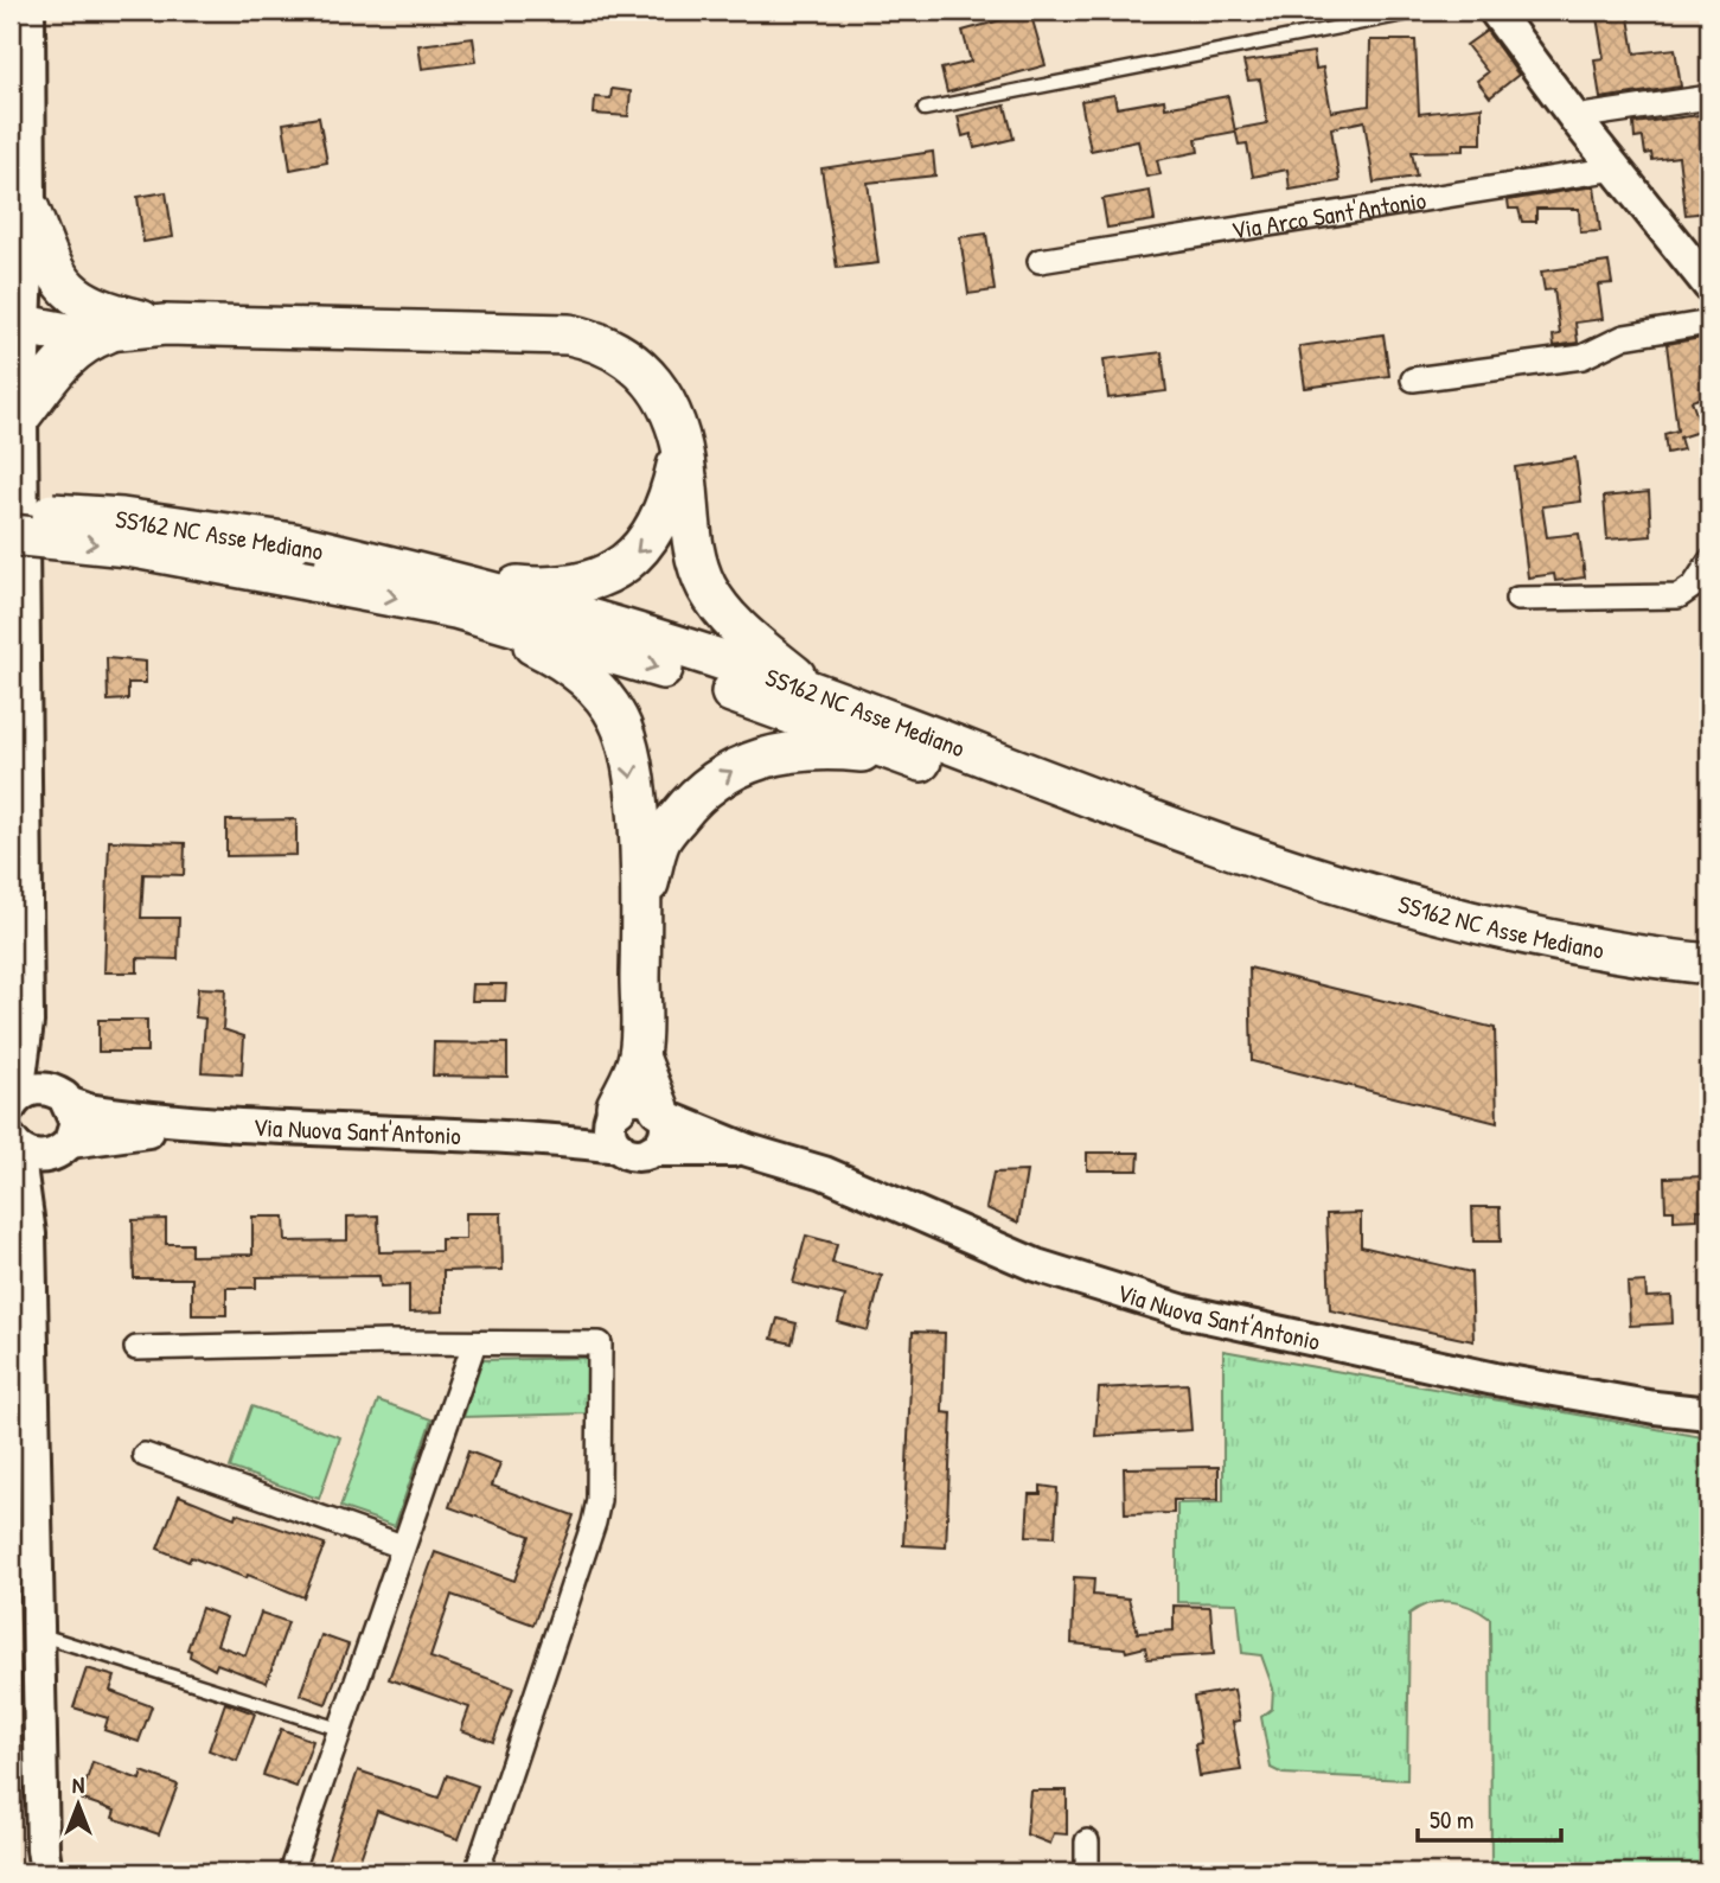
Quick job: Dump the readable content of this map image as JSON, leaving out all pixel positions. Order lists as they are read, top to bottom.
{
  "streets": {
    "highway": ["SS162 NC Asse Mediano"],
    "street": ["Via Arco Sant'Antonio", "Via Nuova Sant'Antonio"]
  },
  "scale_bar": "50 m",
  "north": "top"
}
